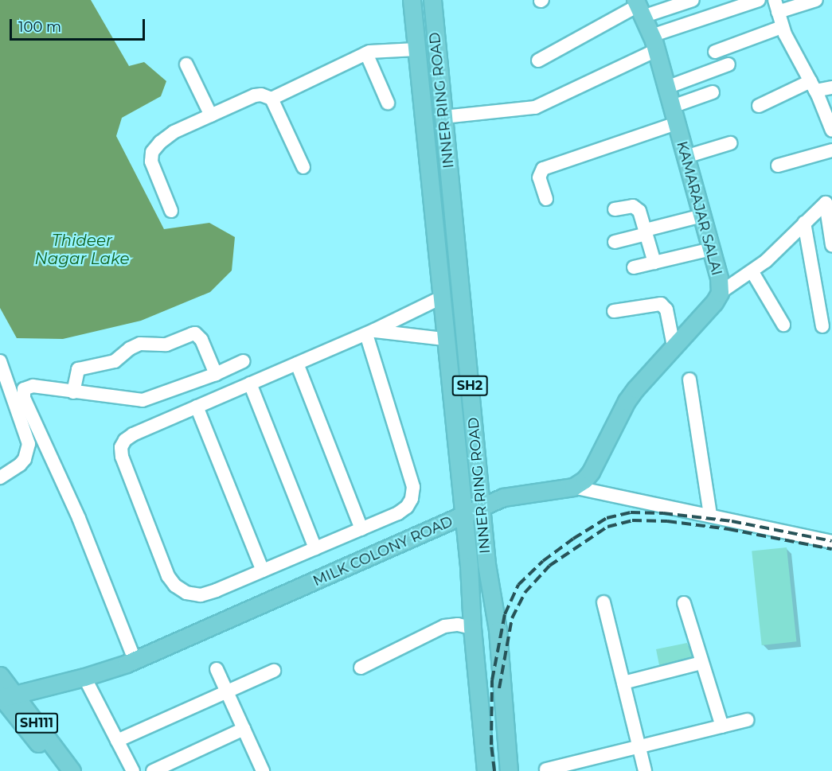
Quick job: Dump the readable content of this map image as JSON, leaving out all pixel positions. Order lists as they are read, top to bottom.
{
  "streets": {
    "main road": [
      "INNER RING ROAD",
      "KAMARAJAR SALAI",
      "SH2",
      "MILK COLONY ROAD",
      "SH111"
    ]
  },
  "crossings": [
    ["INNER RING ROAD", "MILK COLONY ROAD"],
    ["KAMARAJAR SALAI", "MILK COLONY ROAD"],
    ["MILK COLONY ROAD", "SH111"]
  ],
  "water": ["Thideer Nagar Lake"],
  "scale_bar": "100 m"
}
